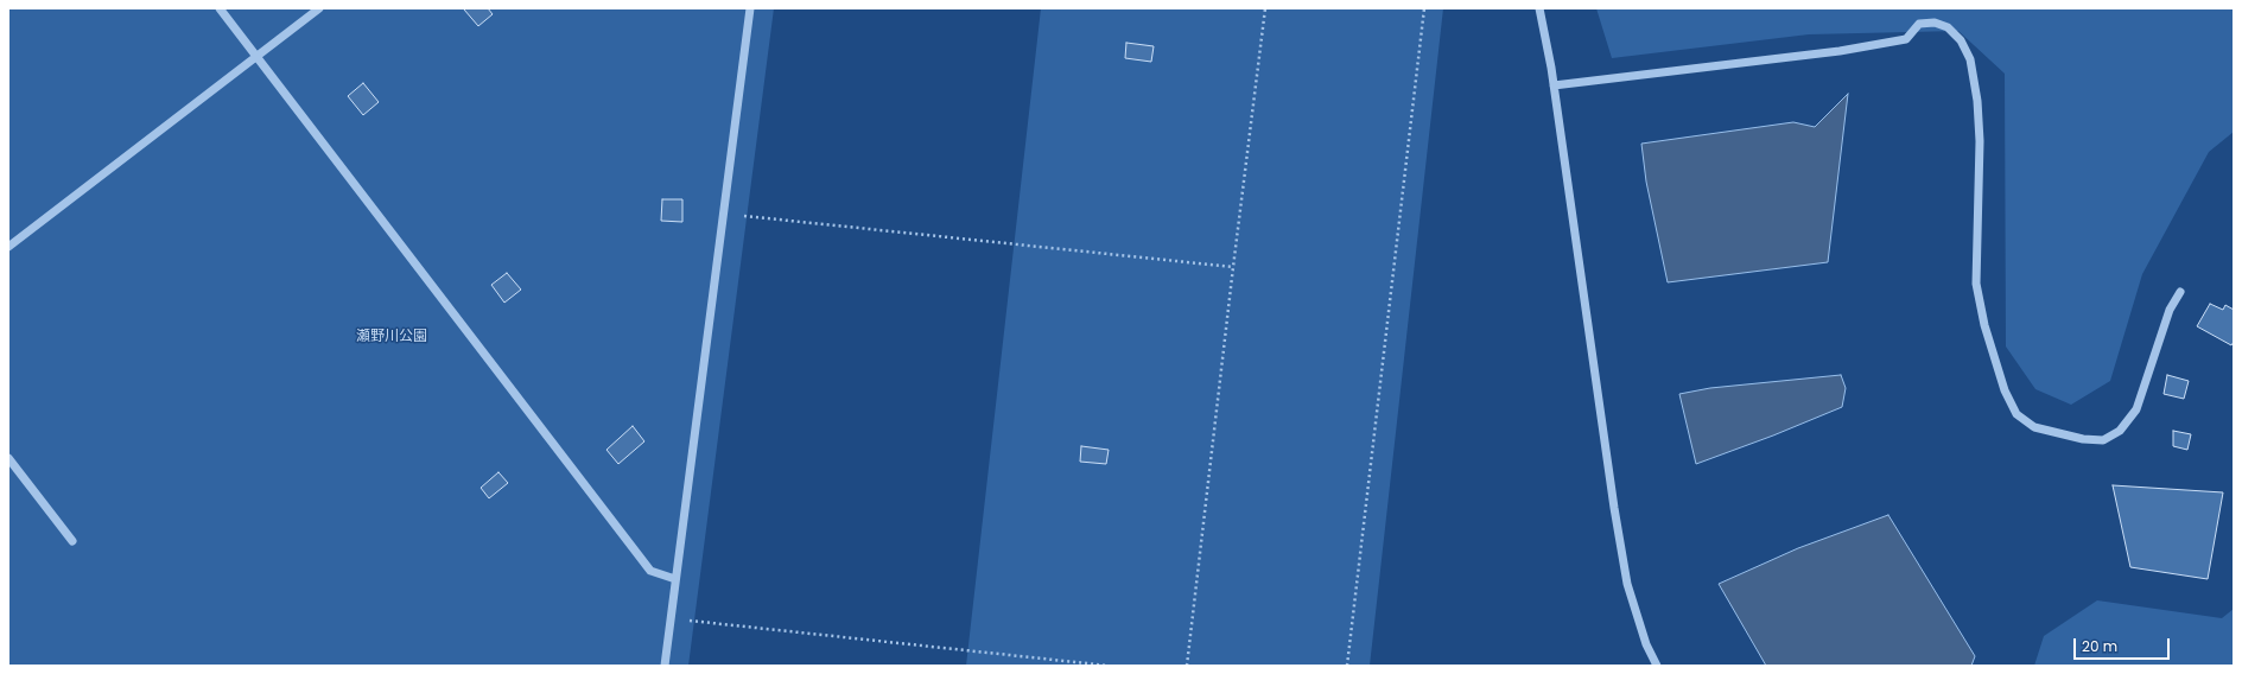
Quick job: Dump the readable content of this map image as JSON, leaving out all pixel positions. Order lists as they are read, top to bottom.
{
  "parks": ["瀬野川公園"],
  "scale_bar": "20 m"
}
